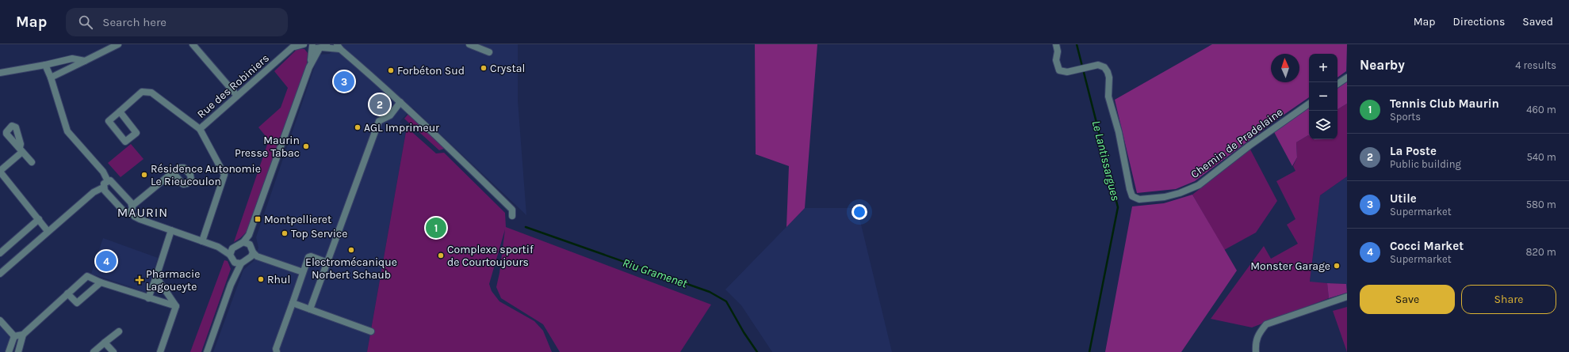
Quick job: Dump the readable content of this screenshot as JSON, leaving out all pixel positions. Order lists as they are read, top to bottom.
{
  "streets": {
    "street": ["Rue des Robiniers", "Chemin de Pradelaine"]
  },
  "districts": ["MAURIN"],
  "water": ["Le Lantissargues", "Riu Gramenet"],
  "places": {
    "other": [
      "Crystal",
      "Forbéton Sud",
      "AGL Imprimeur",
      "Maurin Presse Tabac",
      "Résidence Autonomie Le Rieucoulon",
      "Top Service",
      "Electromécanique Norbert Schaub",
      "Complexe sportif de Courtoujours",
      "Monster Garage",
      "Rhul"
    ],
    "transit": ["Montpellieret"],
    "health": ["Pharmacie Lagoueyte"]
  },
  "north": "top",
  "page": {
    "header": "Map",
    "search": "Search here",
    "nav": ["Map", "Directions", "Saved"],
    "heading": ["Nearby", "4 results"],
    "map_buttons": ["+", "−"],
    "pins": [
      "3",
      "2",
      "1",
      "4"
    ],
    "list": [
      {
        "mark": "1",
        "name": "Tennis Club Maurin",
        "note": "Sports",
        "value": "460 m"
      },
      {
        "mark": "2",
        "name": "La Poste",
        "note": "Public building",
        "value": "540 m"
      },
      {
        "mark": "3",
        "name": "Utile",
        "note": "Supermarket",
        "value": "580 m"
      },
      {
        "mark": "4",
        "name": "Cocci Market",
        "note": "Supermarket",
        "value": "820 m"
      }
    ],
    "buttons": ["Save", "Share"]
  }
}
